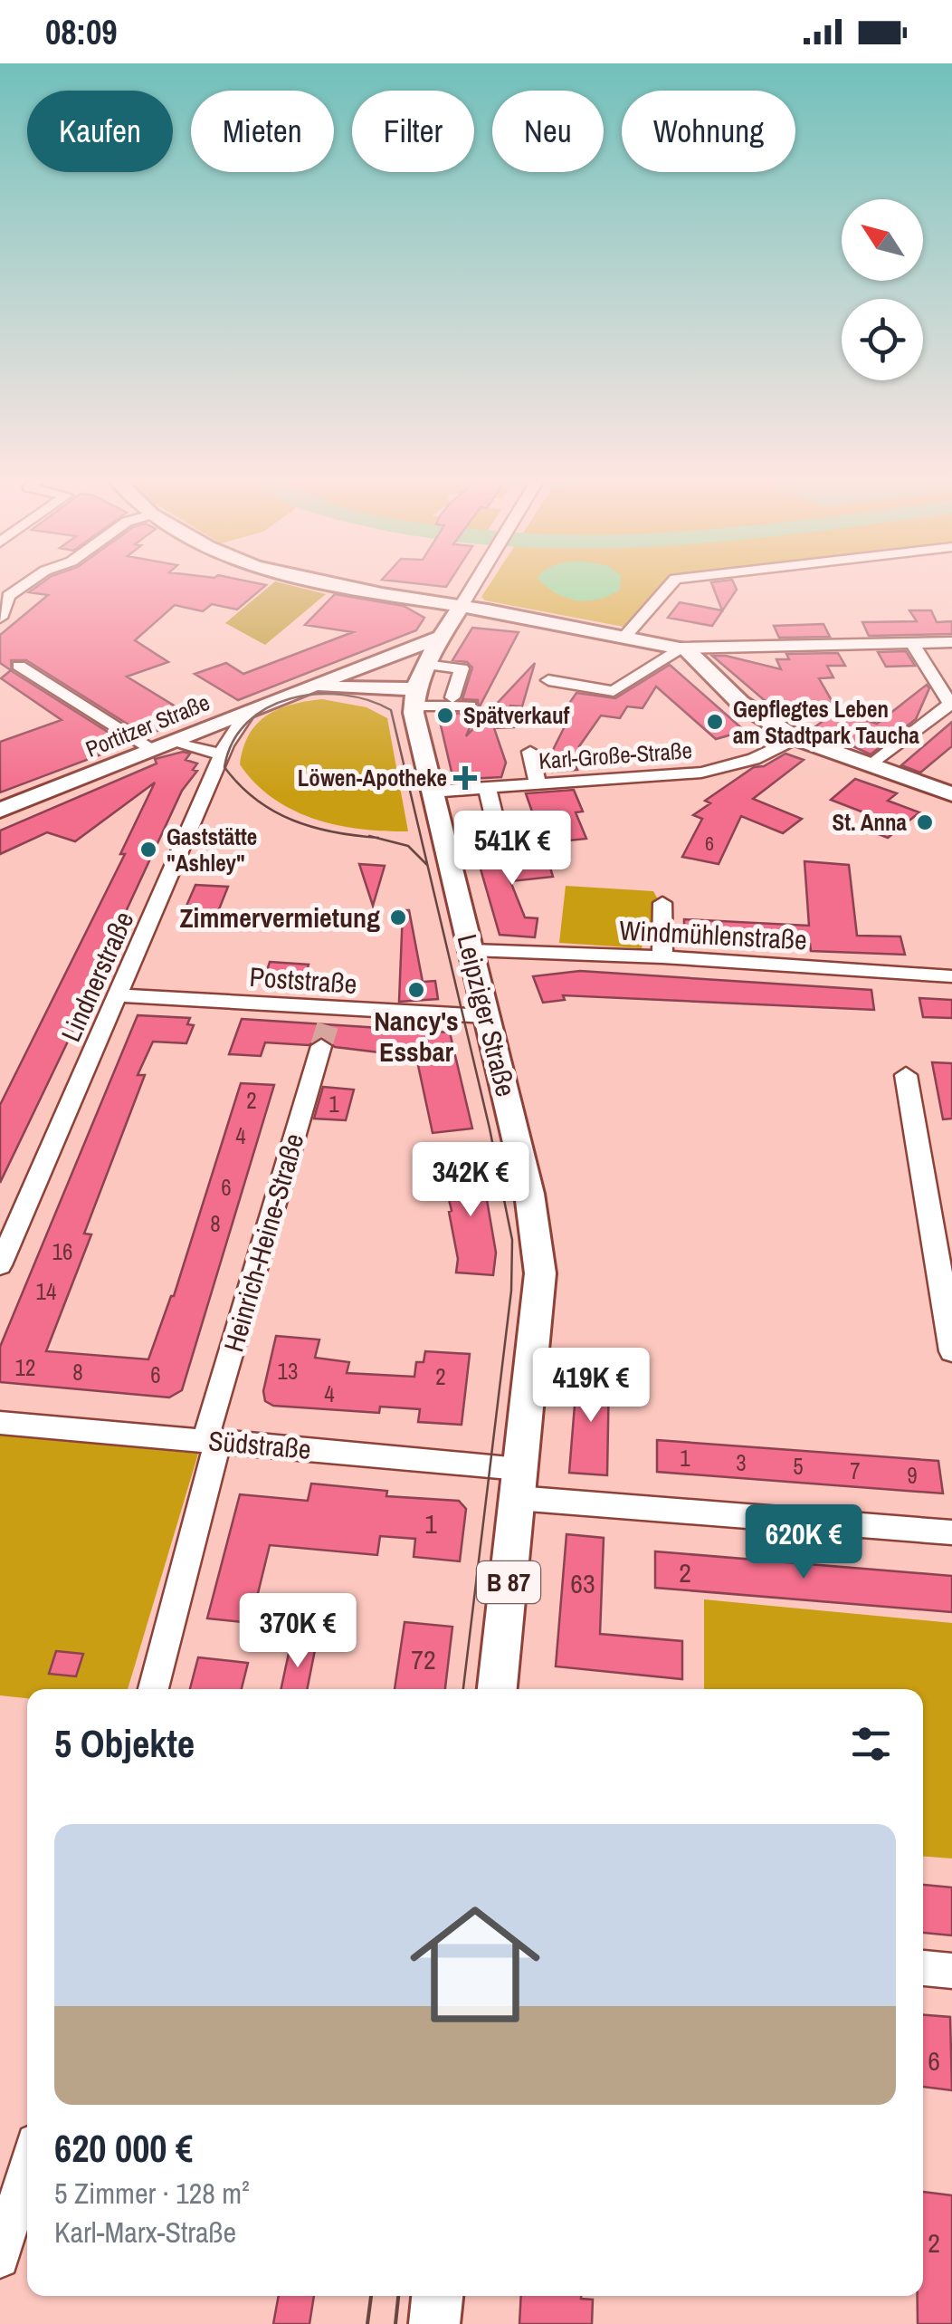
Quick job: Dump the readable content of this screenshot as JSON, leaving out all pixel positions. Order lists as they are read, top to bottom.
{
  "streets": {
    "main road": ["Portitzer Straße", "Leipziger Straße", "B 87"],
    "street": [
      "Karl-Große-Straße",
      "Windmühlenstraße",
      "Lindnerstraße",
      "Poststraße",
      "Heinrich-Heine-Straße",
      "Südstraße"
    ]
  },
  "crossings": [
    ["Portitzer Straße", "Lindnerstraße"],
    ["Portitzer Straße", "Leipziger Straße"],
    ["Karl-Große-Straße", "Leipziger Straße"],
    ["Windmühlenstraße", "Leipziger Straße"],
    ["Lindnerstraße", "Poststraße"],
    ["Poststraße", "Leipziger Straße"],
    ["Poststraße", "Heinrich-Heine-Straße"],
    ["Leipziger Straße", "Südstraße"],
    ["Heinrich-Heine-Straße", "Südstraße"]
  ],
  "places": {
    "other": [
      "Spätverkauf",
      "Gepflegtes Leben am Stadtpark Taucha",
      "St. Anna",
      "Gaststätte \"Ashley\"",
      "Zimmervermietung",
      "Nancy's Essbar"
    ],
    "health": ["Löwen-Apotheke"]
  },
  "house_numbers": [
    "6",
    "2",
    "1",
    "4",
    "6",
    "8",
    "16",
    "14",
    "12",
    "13",
    "8",
    "6",
    "2",
    "4",
    "1",
    "3",
    "5",
    "7",
    "9",
    "1",
    "2",
    "63",
    "72",
    "6",
    "2"
  ],
  "north": "top left",
  "page": {
    "status": "08:09",
    "chip": [
      "Kaufen",
      "Mieten",
      "Filter",
      "Neu",
      "Wohnung"
    ],
    "price": [
      "541K €",
      "342K €",
      "419K €",
      "620K €",
      "370K €"
    ],
    "heading": "5 Objekte",
    "list": [
      {
        "name": "620 000 €",
        "note": "5 Zimmer · 128 m² · Karl-Marx-Straße"
      }
    ]
  }
}
